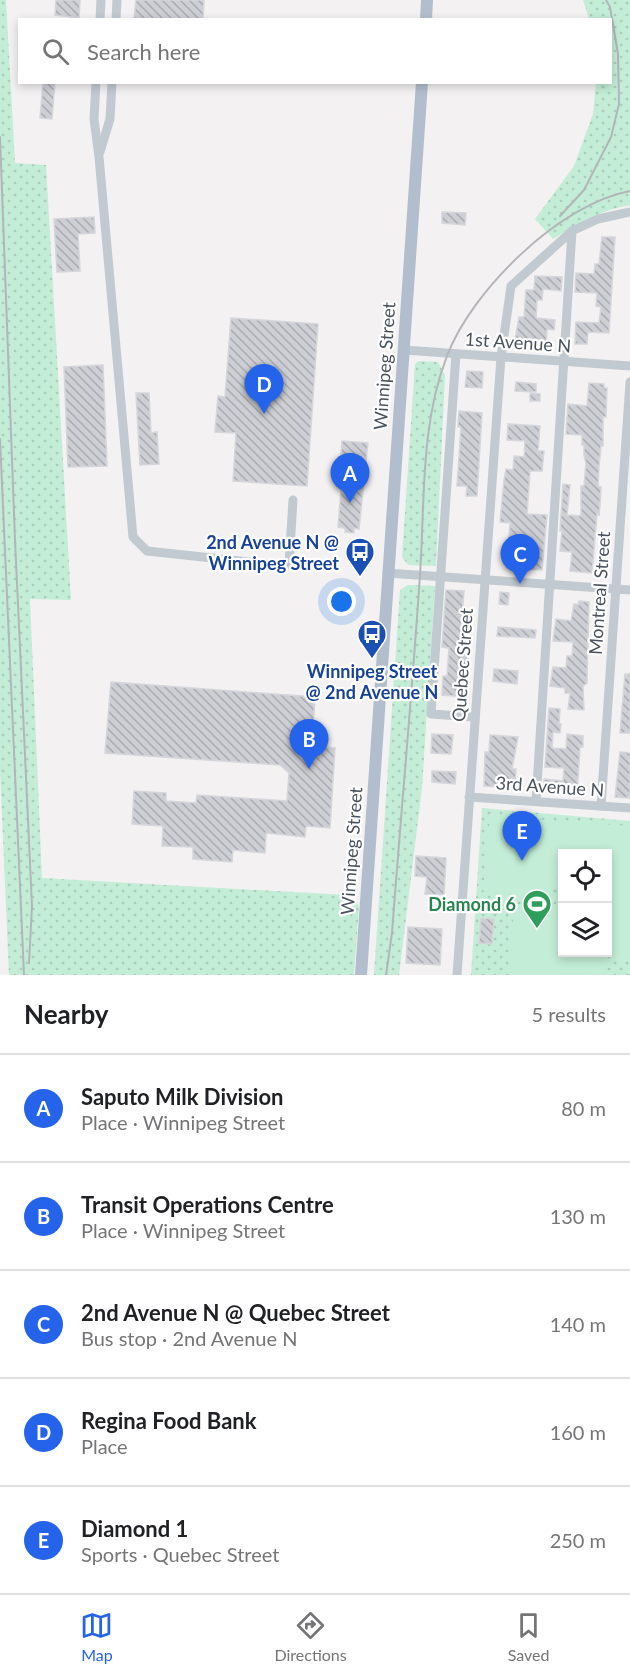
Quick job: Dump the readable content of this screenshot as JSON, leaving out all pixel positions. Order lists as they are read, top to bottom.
{
  "streets": {
    "main road": ["Winnipeg Street"],
    "street": [
      "1st Avenue N",
      "Montreal Street",
      "Quebec Street",
      "3rd Avenue N"
    ]
  },
  "crossings": [
    ["1st Avenue N", "Winnipeg Street"],
    ["1st Avenue N", "Quebec Street"],
    ["Montreal Street", "3rd Avenue N"],
    ["Quebec Street", "3rd Avenue N"]
  ],
  "places": {
    "bus stop": ["2nd Avenue N @ Winnipeg Street", "Winnipeg Street @ 2nd Avenue N"],
    "sports": ["Diamond 6"]
  },
  "page": {
    "search": "Search here",
    "pins": [
      "D",
      "A",
      "C",
      "B",
      "E"
    ],
    "heading": ["Nearby", "5 results"],
    "list": [
      {
        "mark": "A",
        "name": "Saputo Milk Division",
        "note": "Place · Winnipeg Street",
        "value": "80 m"
      },
      {
        "mark": "B",
        "name": "Transit Operations Centre",
        "note": "Place · Winnipeg Street",
        "value": "130 m"
      },
      {
        "mark": "C",
        "name": "2nd Avenue N @ Quebec Street",
        "note": "Bus stop · 2nd Avenue N",
        "value": "140 m"
      },
      {
        "mark": "D",
        "name": "Regina Food Bank",
        "note": "Place",
        "value": "160 m"
      },
      {
        "mark": "E",
        "name": "Diamond 1",
        "note": "Sports · Quebec Street",
        "value": "250 m"
      }
    ],
    "nav": ["Map", "Directions", "Saved"]
  }
}
